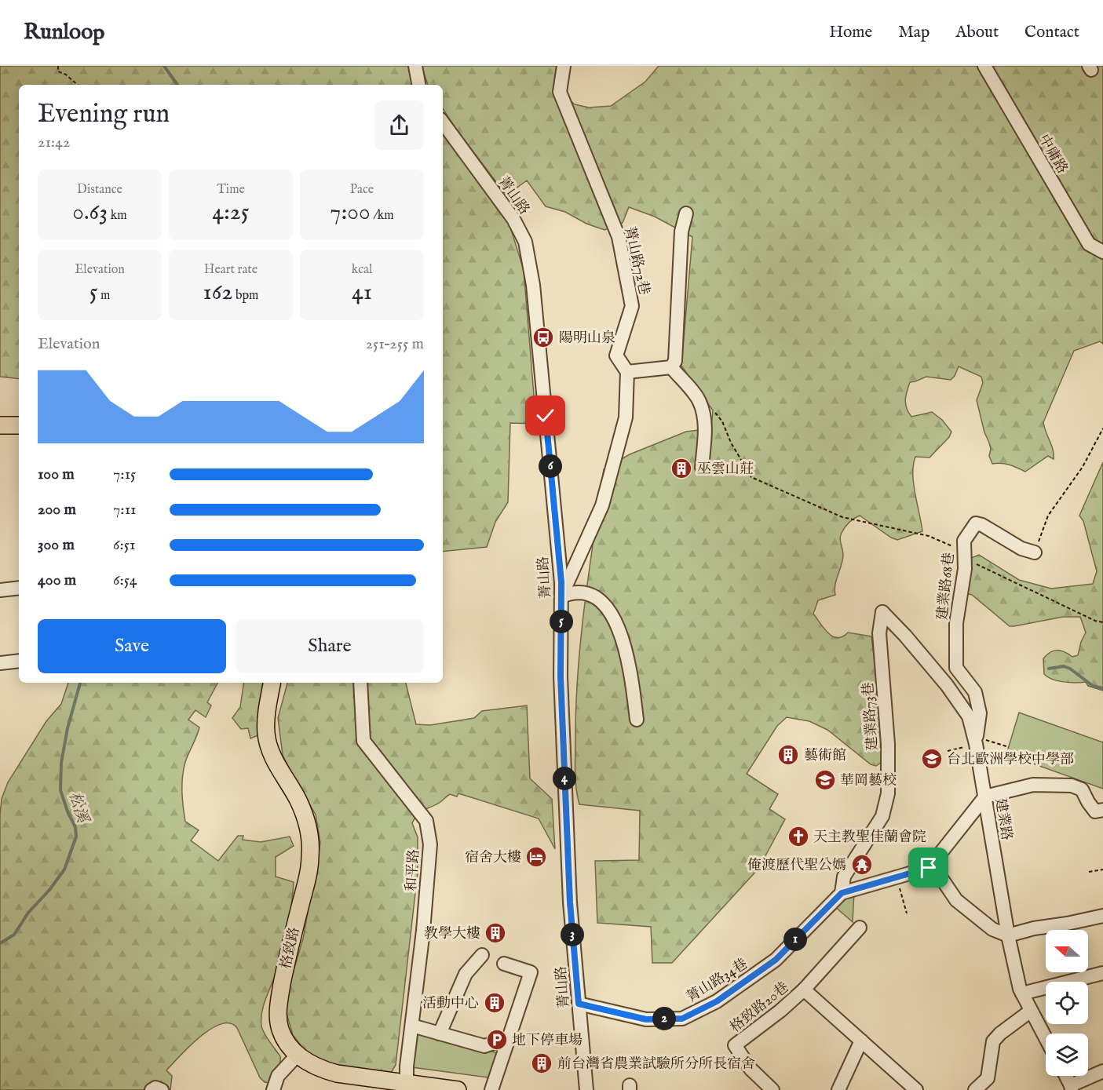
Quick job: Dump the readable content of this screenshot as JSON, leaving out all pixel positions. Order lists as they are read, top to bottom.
{
  "streets": {
    "main road": ["格致路"],
    "street": [
      "中庸路",
      "菁山路",
      "菁山路72巷",
      "建業路68巷",
      "建業路73巷",
      "建業路",
      "和平路",
      "菁山路34巷",
      "格致路20巷"
    ]
  },
  "crossings": [
    ["菁山路", "菁山路72巷"],
    ["菁山路", "菁山路34巷"],
    ["建業路68巷", "建業路"],
    ["建業路73巷", "建業路"],
    ["建業路73巷", "菁山路34巷"],
    ["和平路", "格致路"]
  ],
  "water": ["松溪"],
  "places": {
    "bus stop": ["陽明山泉"],
    "building": [
      "巫雲山莊",
      "藝術館",
      "教學大樓",
      "活動中心",
      "前台灣省農業試驗所分所長宿舍"
    ],
    "school or university": ["台北歐洲學校中學部", "華岡藝校"],
    "church": ["天主教聖佳蘭會院"],
    "hotel": ["宿舍大樓"],
    "temple": ["俺渡歷代聖公媽"],
    "parking": ["地下停車場"]
  },
  "north": "left",
  "page": {
    "header": "Runloop",
    "nav": [
      "Home",
      "Map",
      "About",
      "Contact"
    ],
    "heading": ["Evening run", "21:42"],
    "stats": [
      ["Distance", "0.63 km"],
      ["Time", "4:25"],
      ["Pace", "7:00 /km"],
      ["Elevation", "5 m"],
      ["Heart rate", "162 bpm"],
      ["kcal", "41"]
    ],
    "chart": ["Elevation", "251–255 m"],
    "pins": [
      "6",
      "5",
      "4",
      "3",
      "1",
      "2"
    ],
    "list": [
      {
        "name": "100 m",
        "note": "7:15"
      },
      {
        "name": "200 m",
        "note": "7:11"
      },
      {
        "name": "300 m",
        "note": "6:51"
      },
      {
        "name": "400 m",
        "note": "6:54"
      }
    ],
    "buttons": ["Save", "Share"]
  }
}
